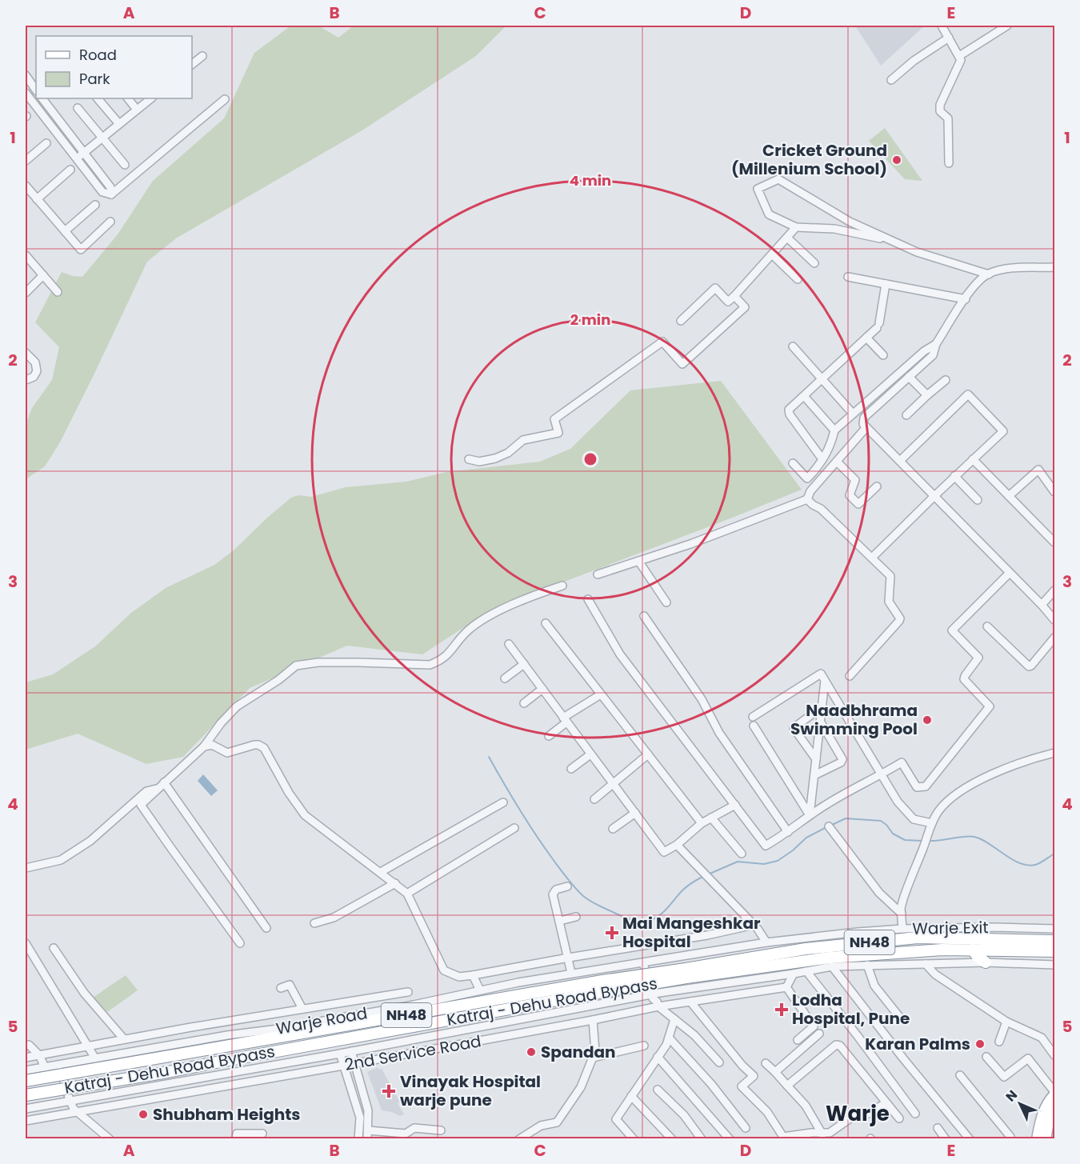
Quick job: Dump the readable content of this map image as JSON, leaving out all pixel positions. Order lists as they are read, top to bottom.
{
  "streets": {
    "highway": ["NH48", "Katraj - Dehu Road Bypass"],
    "street": ["Warje Exit", "Warje Road", "2nd Service Road"]
  },
  "crossings": [
    ["Warje Exit", "Warje Road"]
  ],
  "districts": ["Warje"],
  "places": {
    "other": [
      "Cricket Ground (Millenium School)",
      "Naadbhrama Swimming Pool",
      "Karan Palms",
      "Spandan",
      "Shubham Heights"
    ],
    "health": ["Mai Mangeshkar Hospital", "Lodha Hospital, Pune", "Vinayak Hospital warje pune"]
  },
  "legend": ["Road", "Park"],
  "north": "top left",
  "grid": {
    "columns": [
      "A",
      "B",
      "C",
      "D",
      "E"
    ],
    "rows": [
      "1",
      "2",
      "3",
      "4",
      "5"
    ]
  },
  "rings": ["4 min", "2 min"]
}
